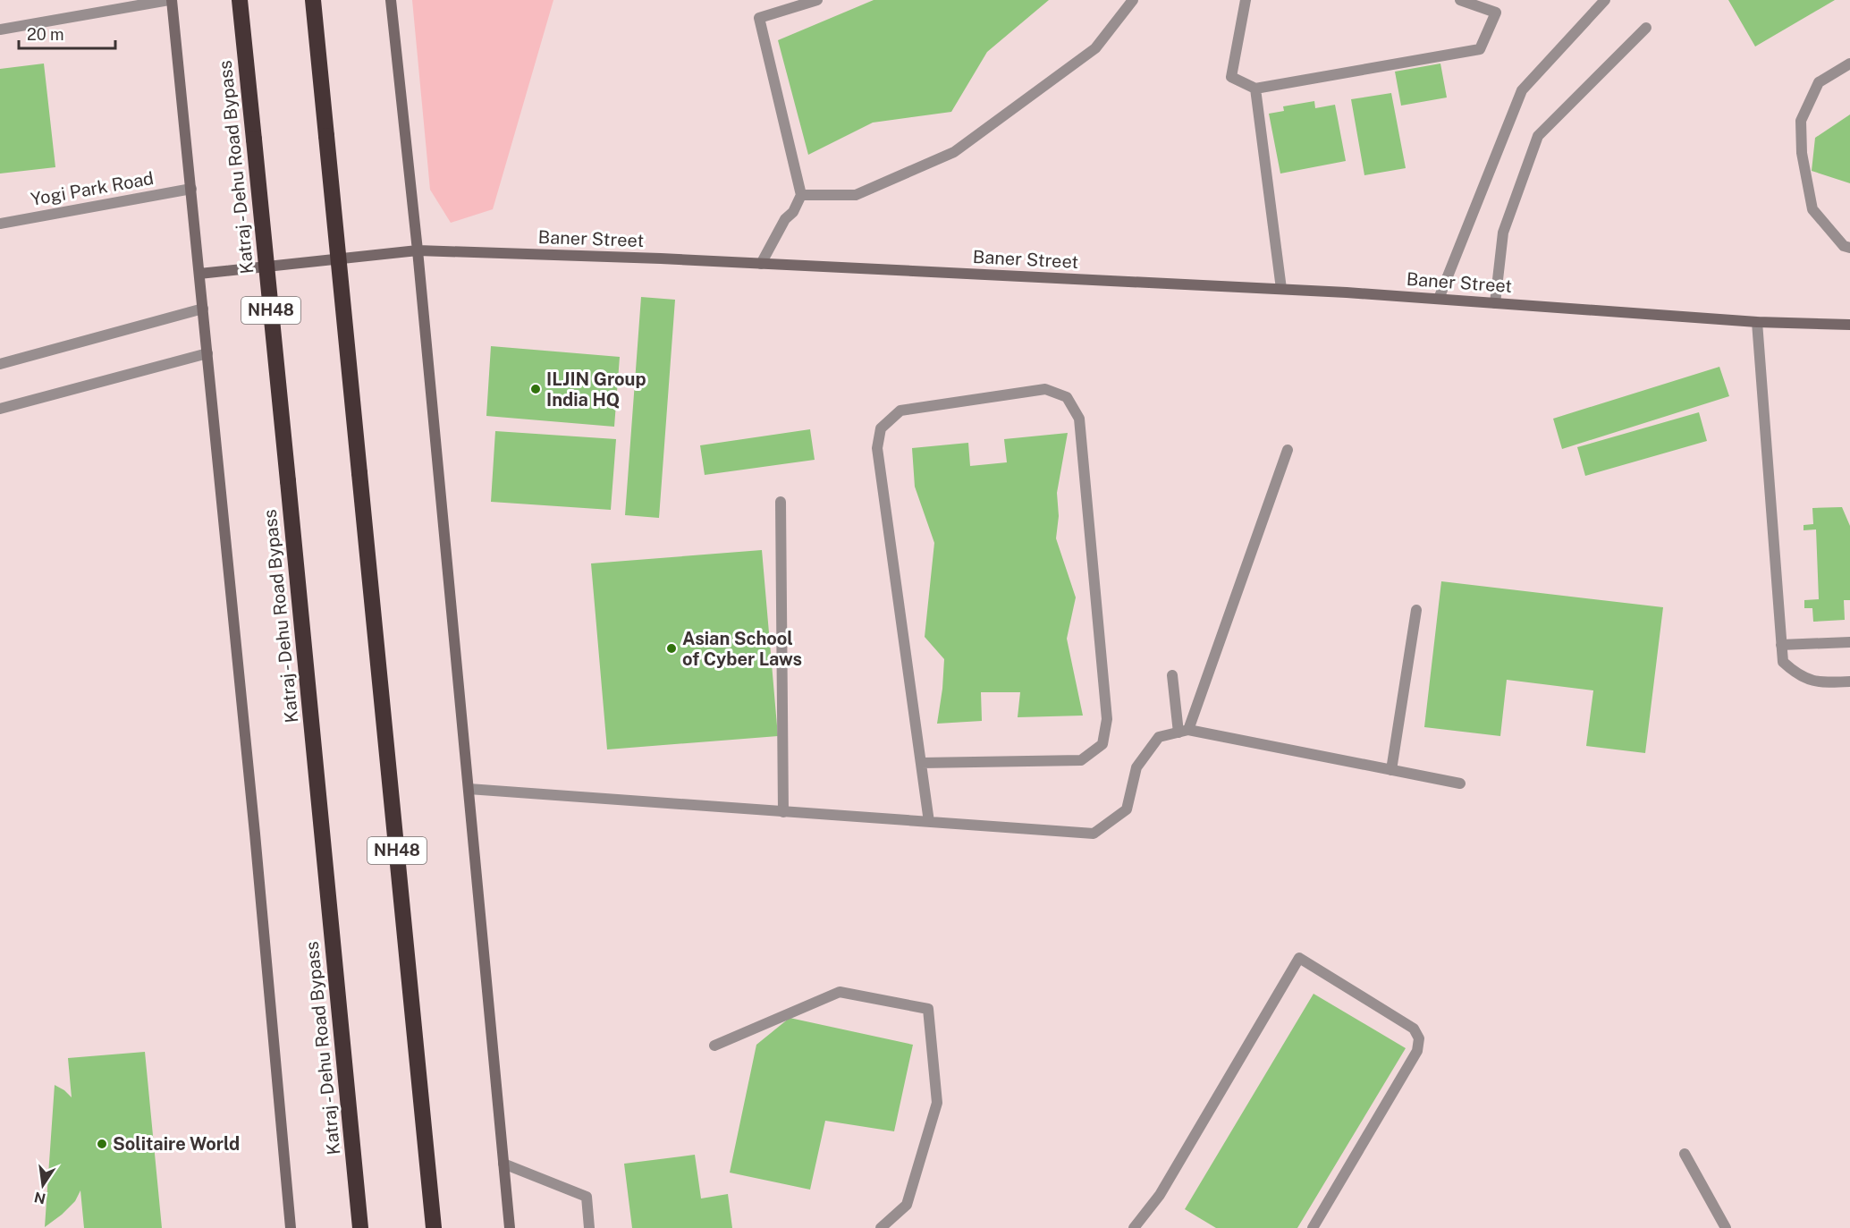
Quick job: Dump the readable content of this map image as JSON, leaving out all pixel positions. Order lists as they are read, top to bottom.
{
  "streets": {
    "highway": ["Katraj - Dehu Road Bypass", "NH48"],
    "street": ["Yogi Park Road", "Baner Street"]
  },
  "places": ["ILJIN Group India HQ", "Asian School of Cyber Laws", "Solitaire World"],
  "scale_bar": "20 m",
  "north": "bottom"
}
